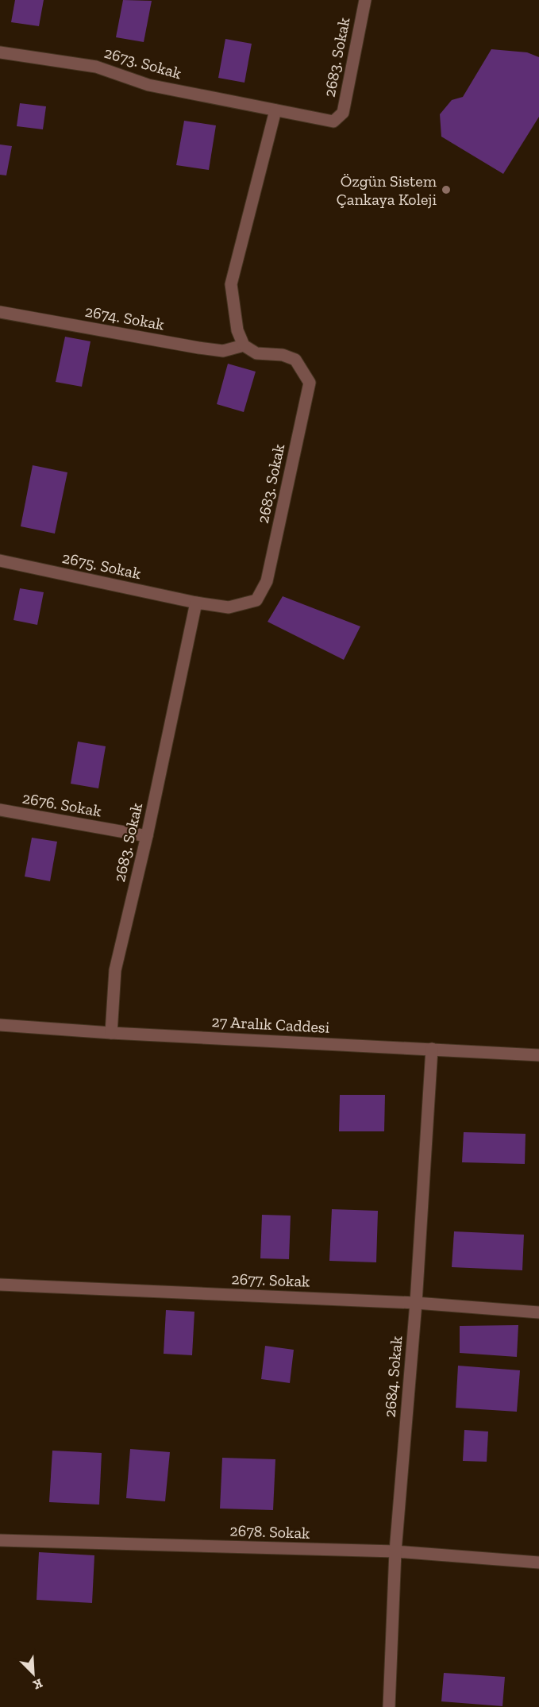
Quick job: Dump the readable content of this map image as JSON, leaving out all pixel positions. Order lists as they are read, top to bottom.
{
  "streets": {
    "street": [
      "2683. Sokak",
      "2673. Sokak",
      "2674. Sokak",
      "2675. Sokak",
      "2676. Sokak",
      "27 Aralık Caddesi",
      "2677. Sokak",
      "2684. Sokak",
      "2678. Sokak"
    ]
  },
  "crossings": [
    ["2683. Sokak", "2673. Sokak"],
    ["2683. Sokak", "2674. Sokak"],
    ["2683. Sokak", "2675. Sokak"],
    ["2683. Sokak", "2676. Sokak"],
    ["2683. Sokak", "27 Aralık Caddesi"],
    ["27 Aralık Caddesi", "2684. Sokak"],
    ["2677. Sokak", "2684. Sokak"],
    ["2684. Sokak", "2678. Sokak"]
  ],
  "places": ["Özgün Sistem Çankaya Koleji"],
  "north": "bottom right"
}
